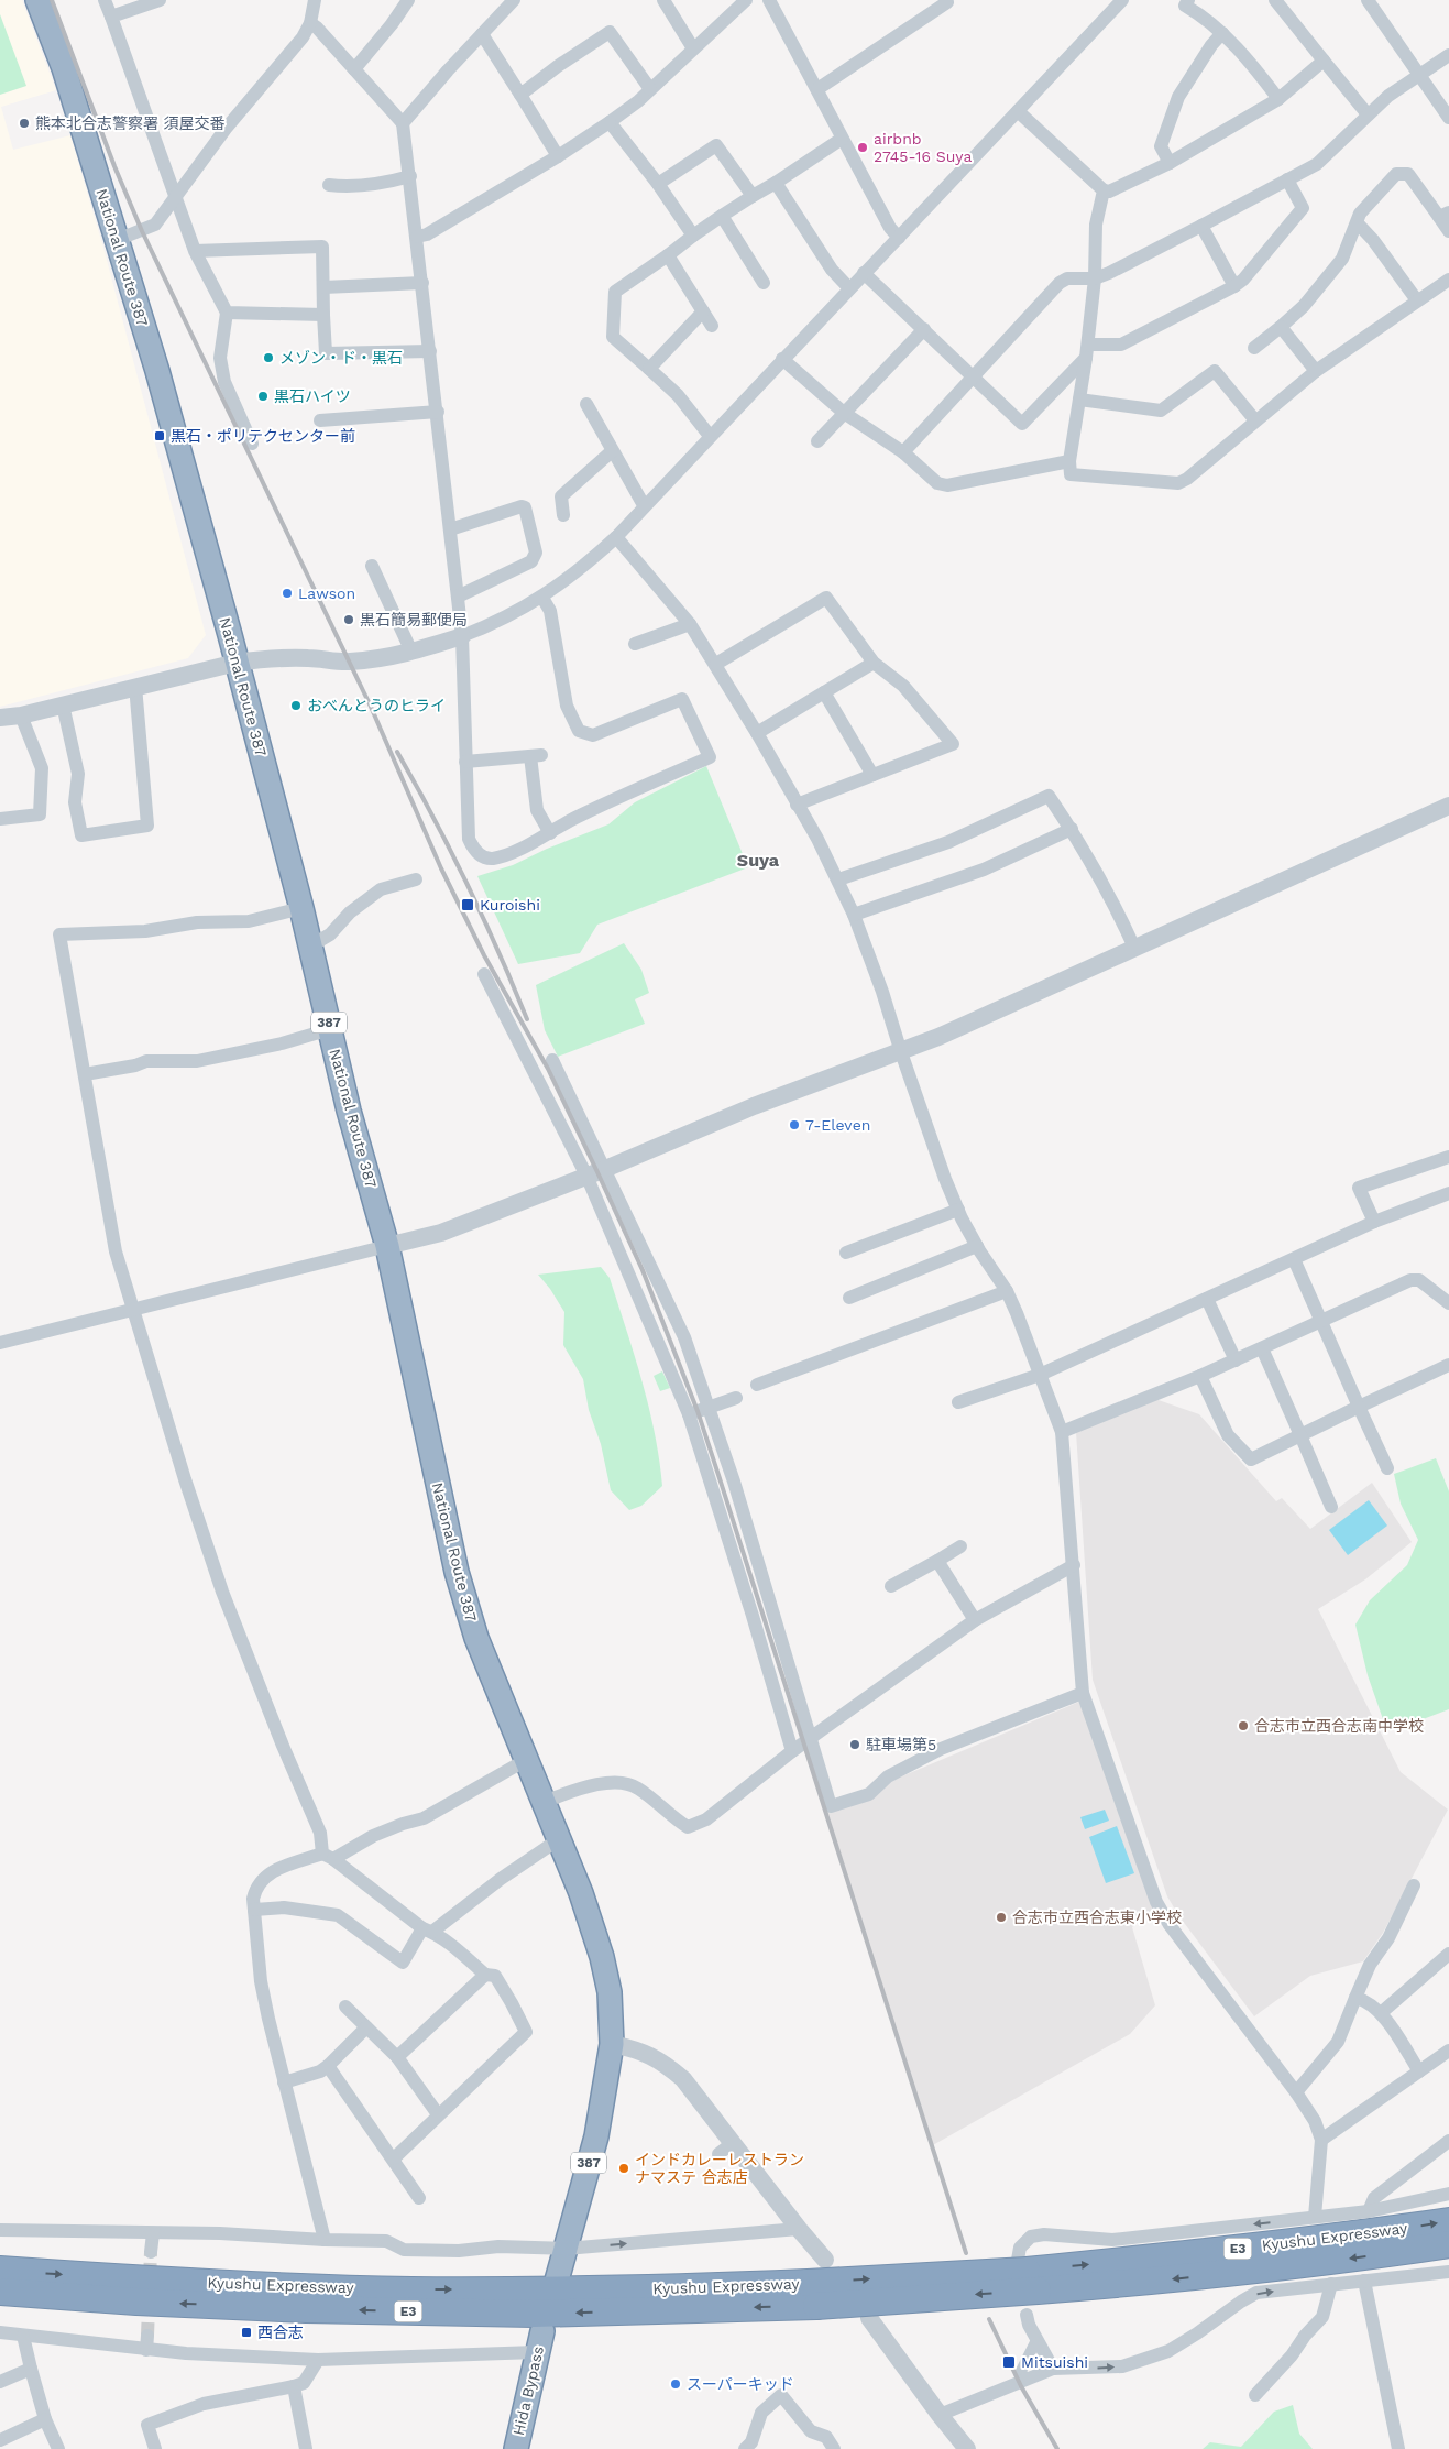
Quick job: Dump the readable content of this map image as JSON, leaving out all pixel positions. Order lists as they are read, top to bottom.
{
  "streets": {
    "highway": [
      "National Route 387",
      "387",
      "Kyushu Expressway",
      "E3",
      "Hida Bypass"
    ]
  },
  "crossings": [
    ["National Route 387", "387"]
  ],
  "districts": ["Suya"],
  "places": {
    "other": [
      "熊本北合志警察署 須屋交番",
      "airbnb 2745-16 Suya",
      "メゾン・ド・黒石",
      "黒石ハイツ",
      "Lawson",
      "黒石簡易郵便局",
      "おべんとうのヒライ",
      "7-Eleven",
      "合志市立西合志南中学校",
      "駐車場第5",
      "合志市立西合志東小学校",
      "インドカレーレストラン ナマステ 合志店",
      "スーパーキッド"
    ],
    "transit": [
      "黒石・ポリテクセンター前",
      "Kuroishi",
      "西合志",
      "Mitsuishi"
    ]
  }
}
